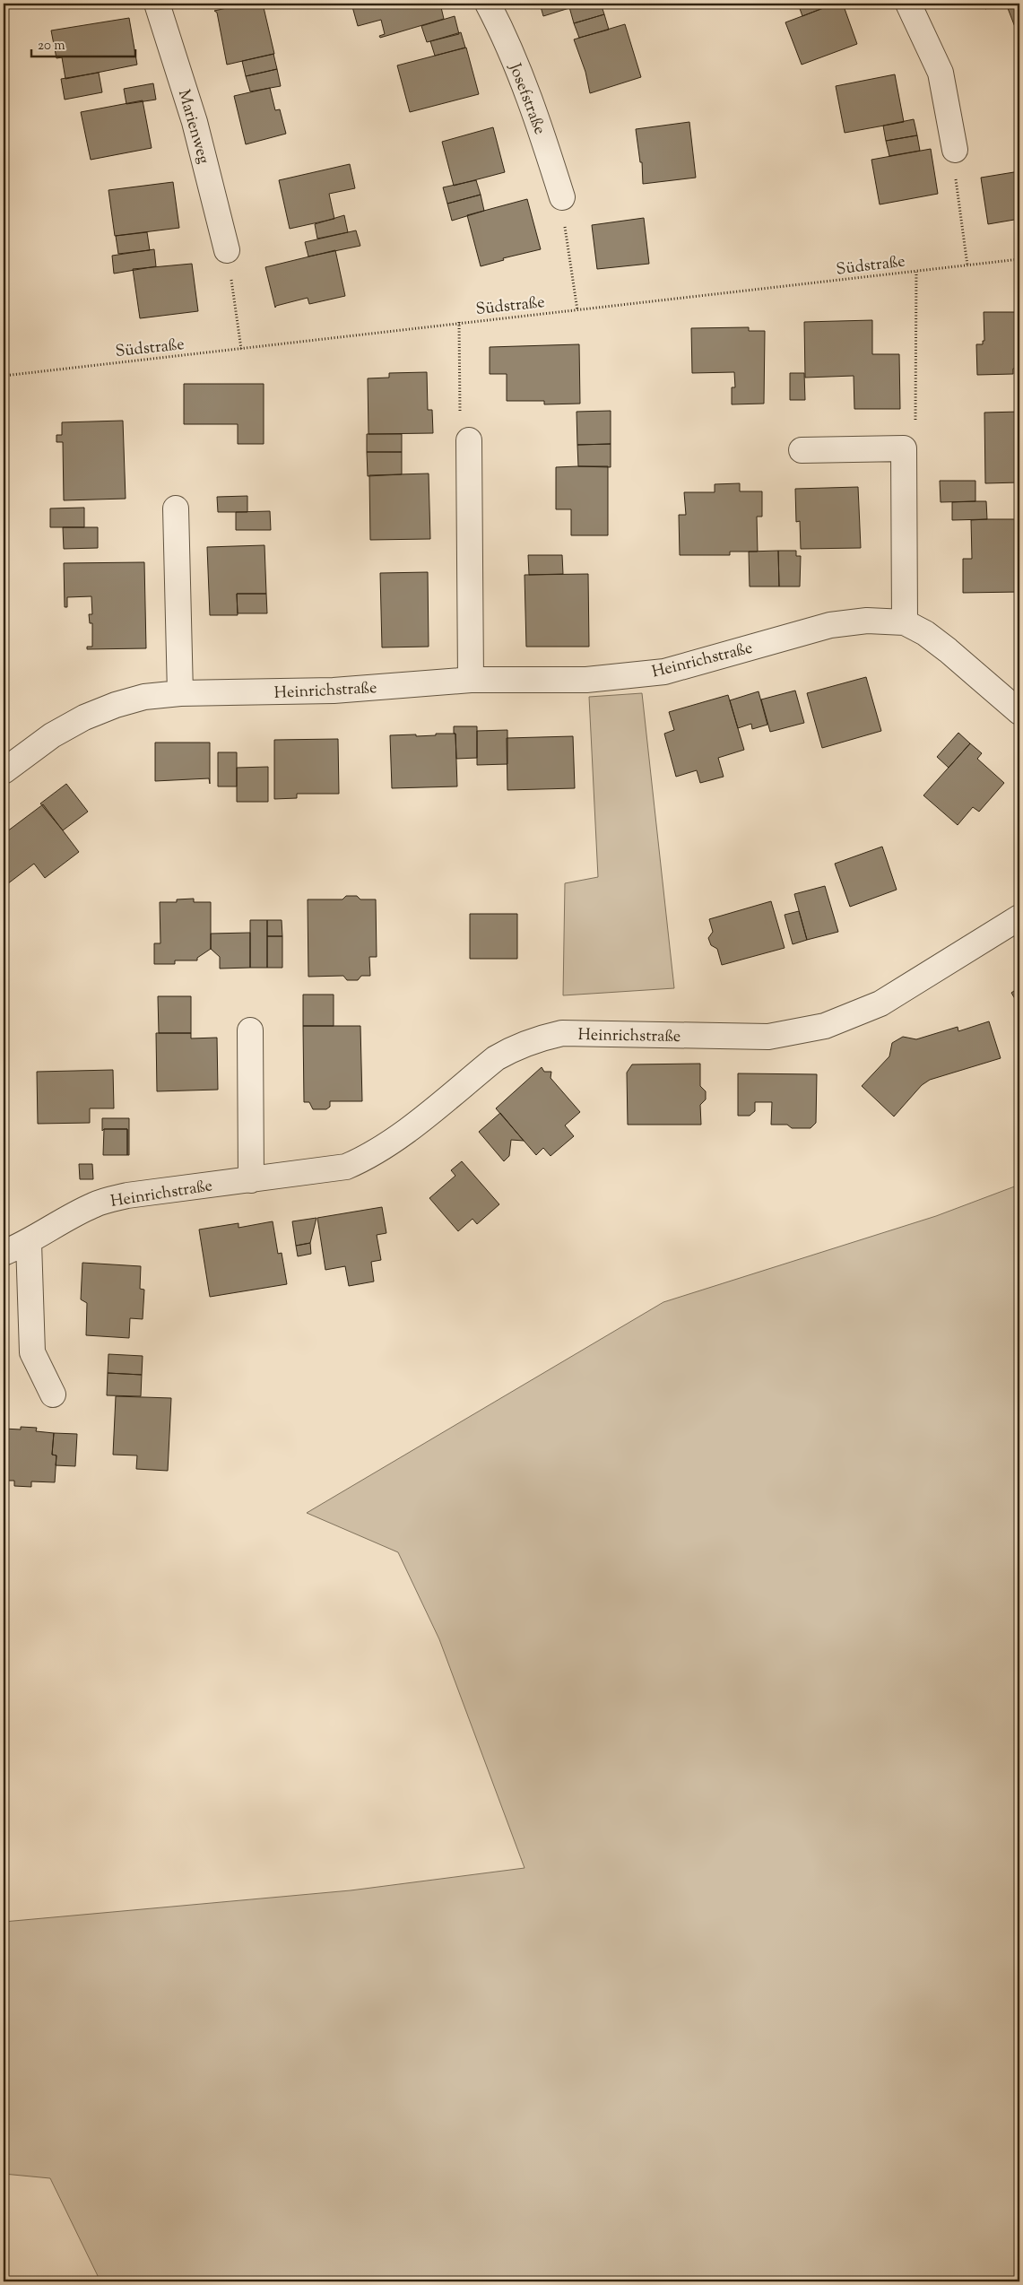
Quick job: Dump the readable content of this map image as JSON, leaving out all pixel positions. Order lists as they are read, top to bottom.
{
  "streets": {
    "street": ["Josefstraße", "Marienweg", "Heinrichstraße"],
    "path": ["Südstraße"]
  },
  "scale_bar": "20 m"
}
